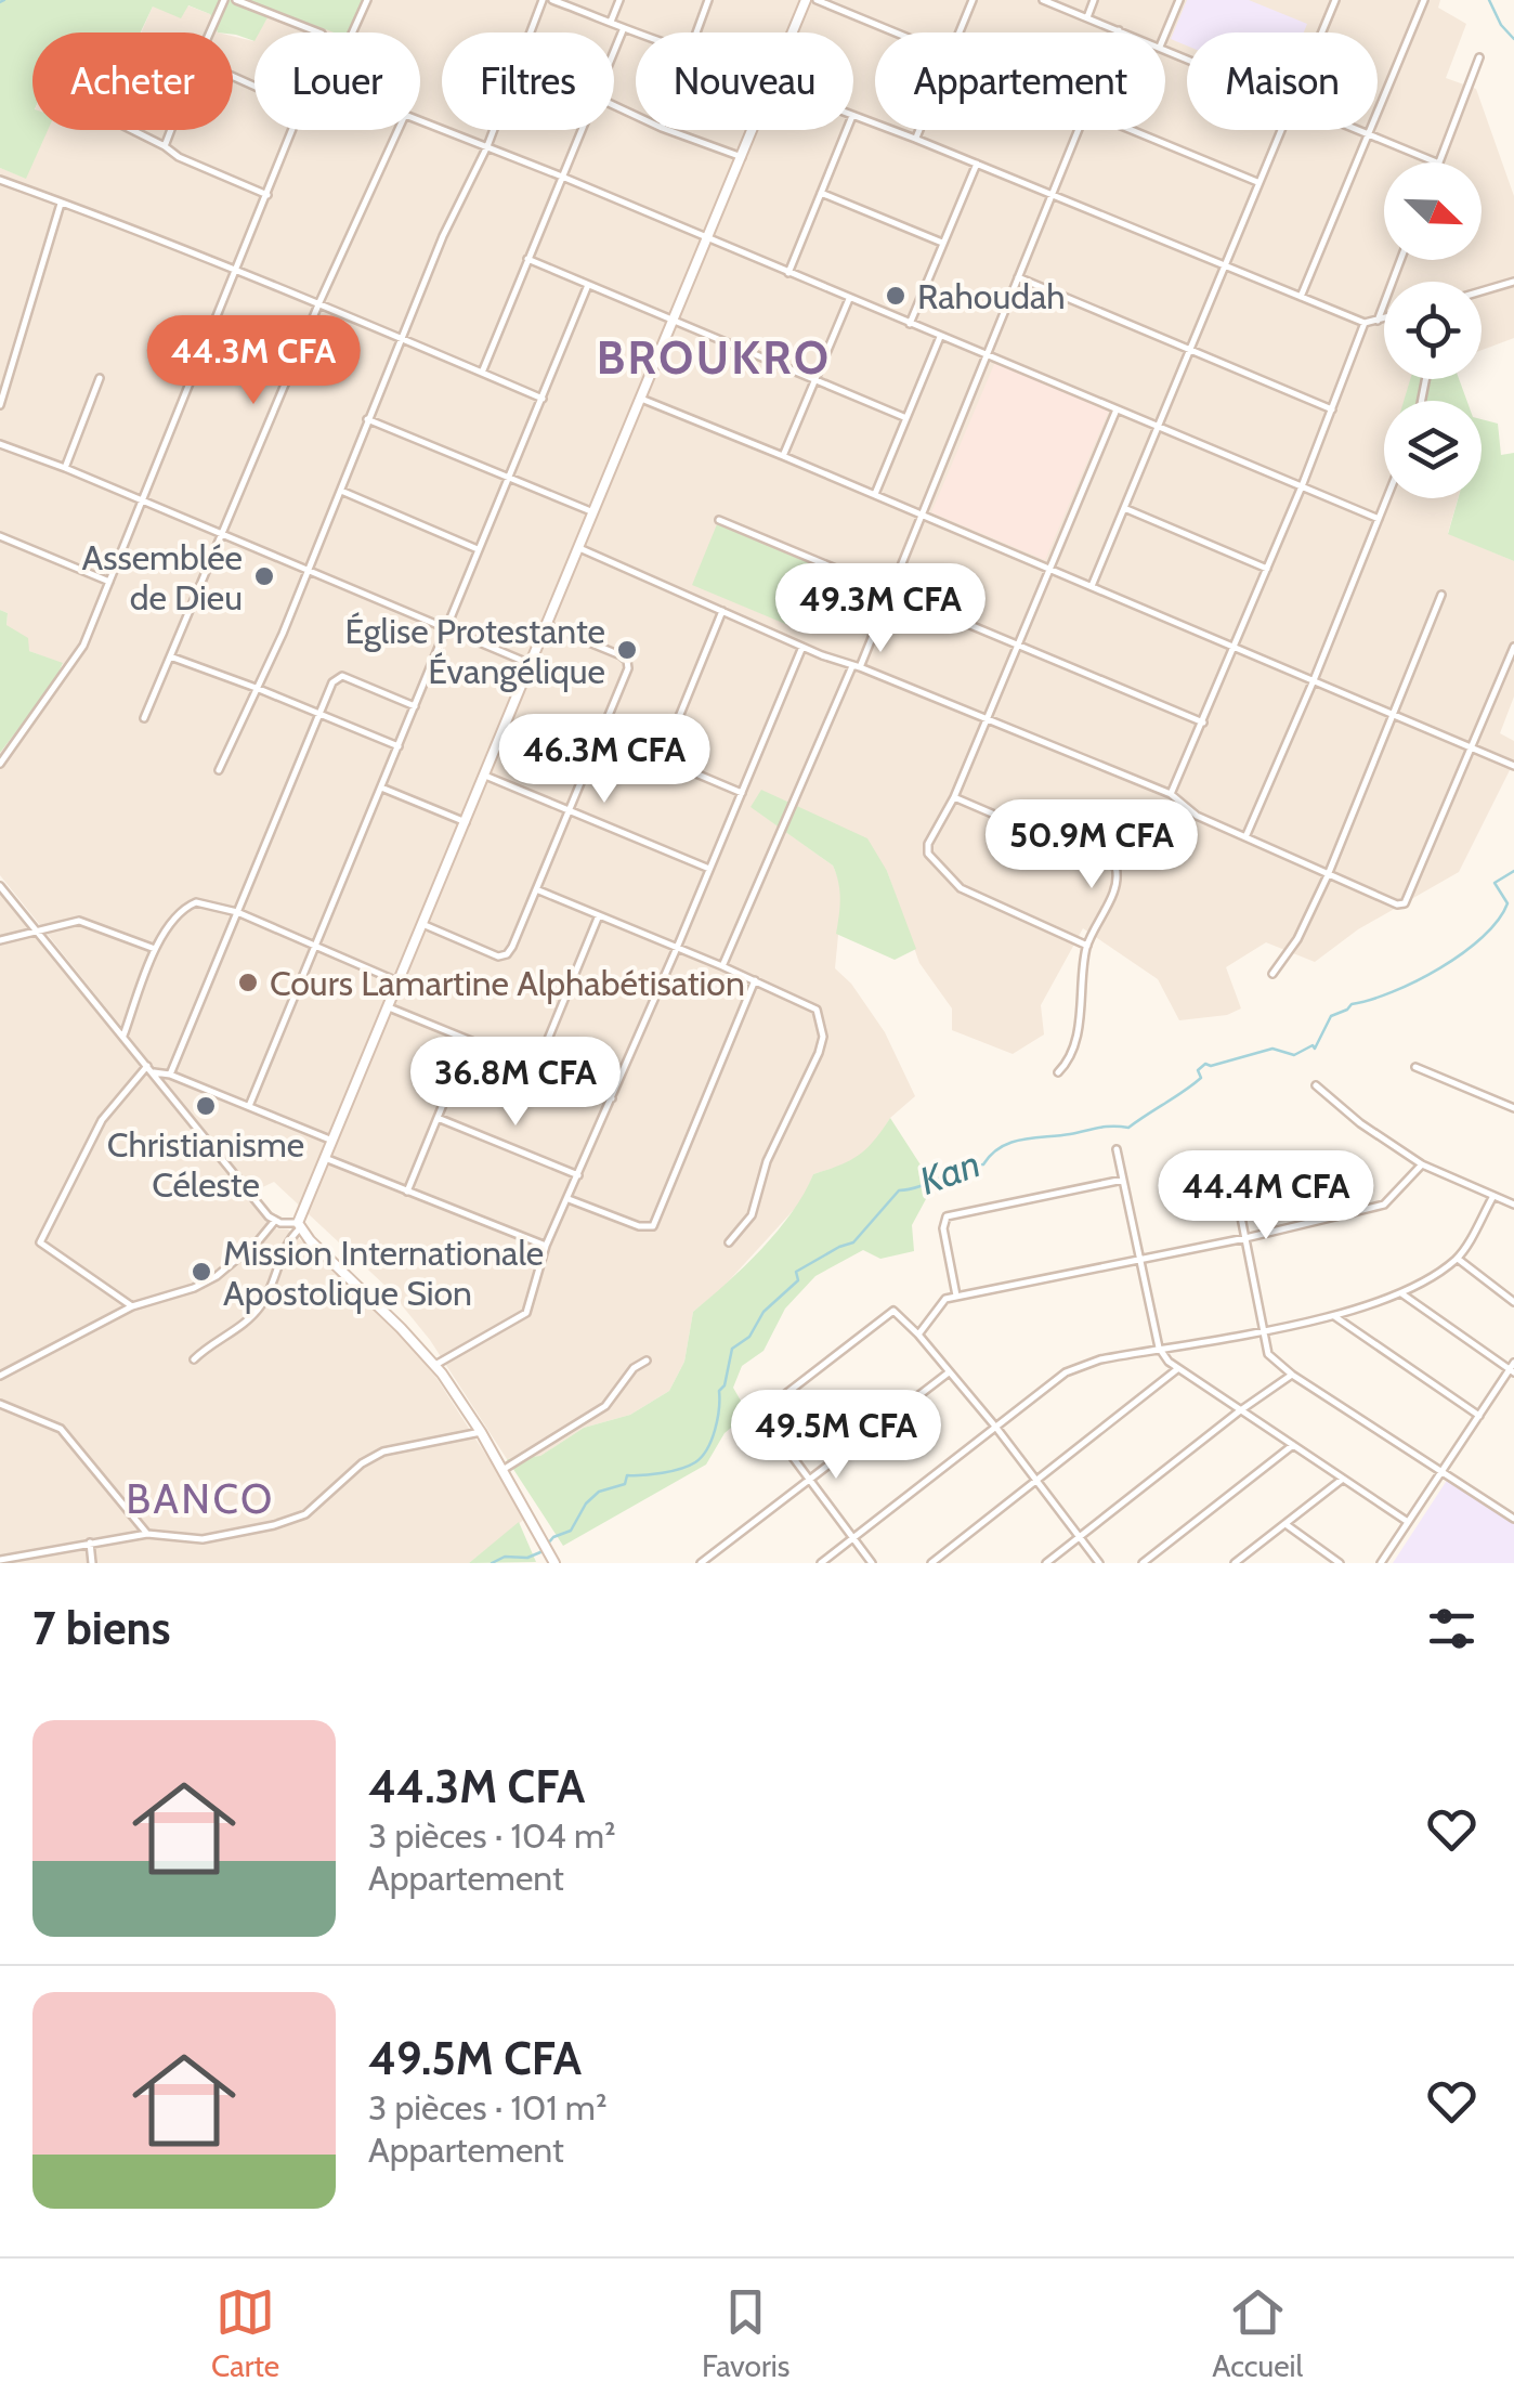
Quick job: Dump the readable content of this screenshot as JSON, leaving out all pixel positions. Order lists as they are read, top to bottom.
{
  "districts": ["BROUKRO", "BANCO"],
  "water": ["Kan"],
  "places": [
    "Rahoudah",
    "Assemblée de Dieu",
    "Église Protestante Évangélique",
    "Cours Lamartine Alphabétisation",
    "Christianisme Céleste",
    "Mission Internationale Apostolique Sion"
  ],
  "north": "bottom right",
  "page": {
    "chip": [
      "Acheter",
      "Louer",
      "Filtres",
      "Nouveau",
      "Appartement",
      "Maison"
    ],
    "price": [
      "44.3M CFA",
      "49.3M CFA",
      "46.3M CFA",
      "50.9M CFA",
      "36.8M CFA",
      "44.4M CFA",
      "49.5M CFA"
    ],
    "heading": "7 biens",
    "list": [
      {
        "name": "44.3M CFA",
        "note": "3 pièces · 104 m² · Appartement"
      },
      {
        "name": "49.5M CFA",
        "note": "3 pièces · 101 m² · Appartement"
      }
    ],
    "tabs": ["Carte", "Favoris", "Accueil"]
  }
}
